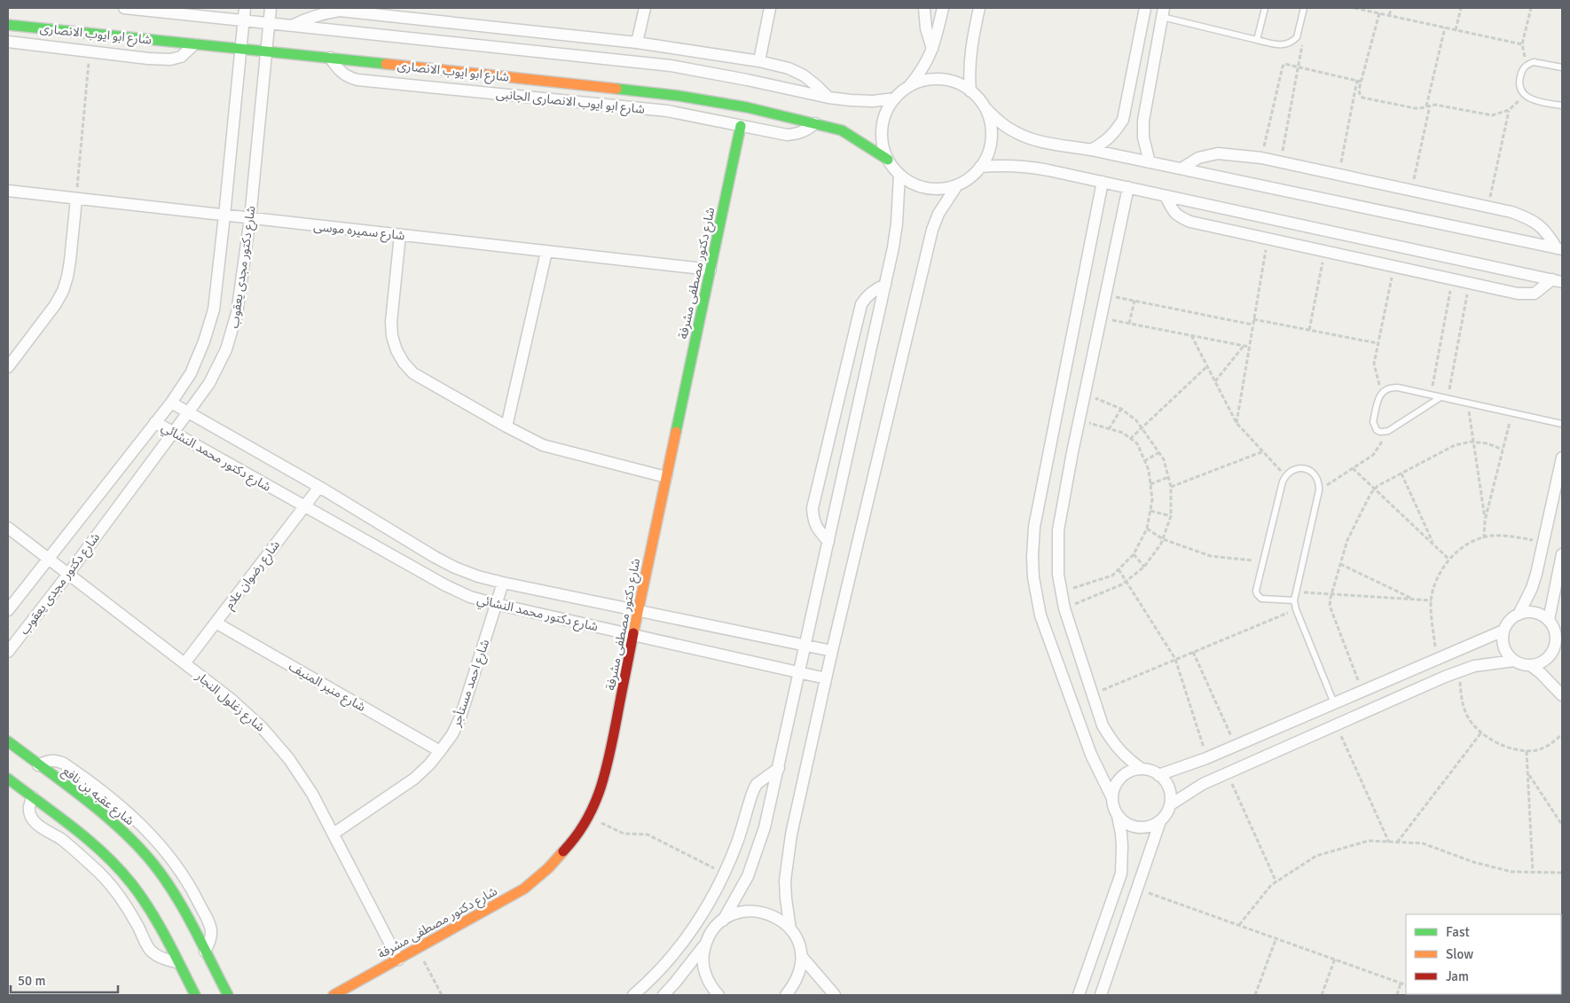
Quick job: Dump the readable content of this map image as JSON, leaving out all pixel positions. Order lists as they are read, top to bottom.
{
  "streets": {
    "street": [
      "شارع ابو ايوب الانصارى",
      "شارع ابو ايوب الانصارى الجانبى",
      "شارع سميره موسى",
      "شارع دكتور مجدى يعقوب",
      "شارع دكتور مصطفى مشرفة",
      "شارع دكتور محمد النشائي",
      "شارع رضوان علام",
      "شارع احمد مستأجر",
      "شارع منير المنيف",
      "شارع زغلول النجار",
      "شارع عقبه بن نافع"
    ]
  },
  "crossings": [
    ["شارع ابو ايوب الانصارى", "شارع ابو ايوب الانصارى الجانبى"],
    ["شارع ابو ايوب الانصارى", "شارع دكتور مجدى يعقوب"],
    ["شارع ابو ايوب الانصارى الجانبى", "شارع دكتور مصطفى مشرفة"],
    ["شارع سميره موسى", "شارع دكتور مجدى يعقوب"],
    ["شارع سميره موسى", "شارع دكتور مصطفى مشرفة"],
    ["شارع دكتور مجدى يعقوب", "شارع دكتور محمد النشائي"],
    ["شارع دكتور مجدى يعقوب", "شارع زغلول النجار"],
    ["شارع دكتور مصطفى مشرفة", "شارع دكتور محمد النشائي"],
    ["شارع دكتور مصطفى مشرفة", "شارع زغلول النجار"],
    ["شارع دكتور محمد النشائي", "شارع رضوان علام"],
    ["شارع دكتور محمد النشائي", "شارع احمد مستأجر"],
    ["شارع رضوان علام", "شارع منير المنيف"],
    ["شارع رضوان علام", "شارع زغلول النجار"],
    ["شارع احمد مستأجر", "شارع منير المنيف"],
    ["شارع احمد مستأجر", "شارع زغلول النجار"]
  ],
  "legend": ["Fast", "Slow", "Jam"],
  "scale_bar": "50 m"
}
